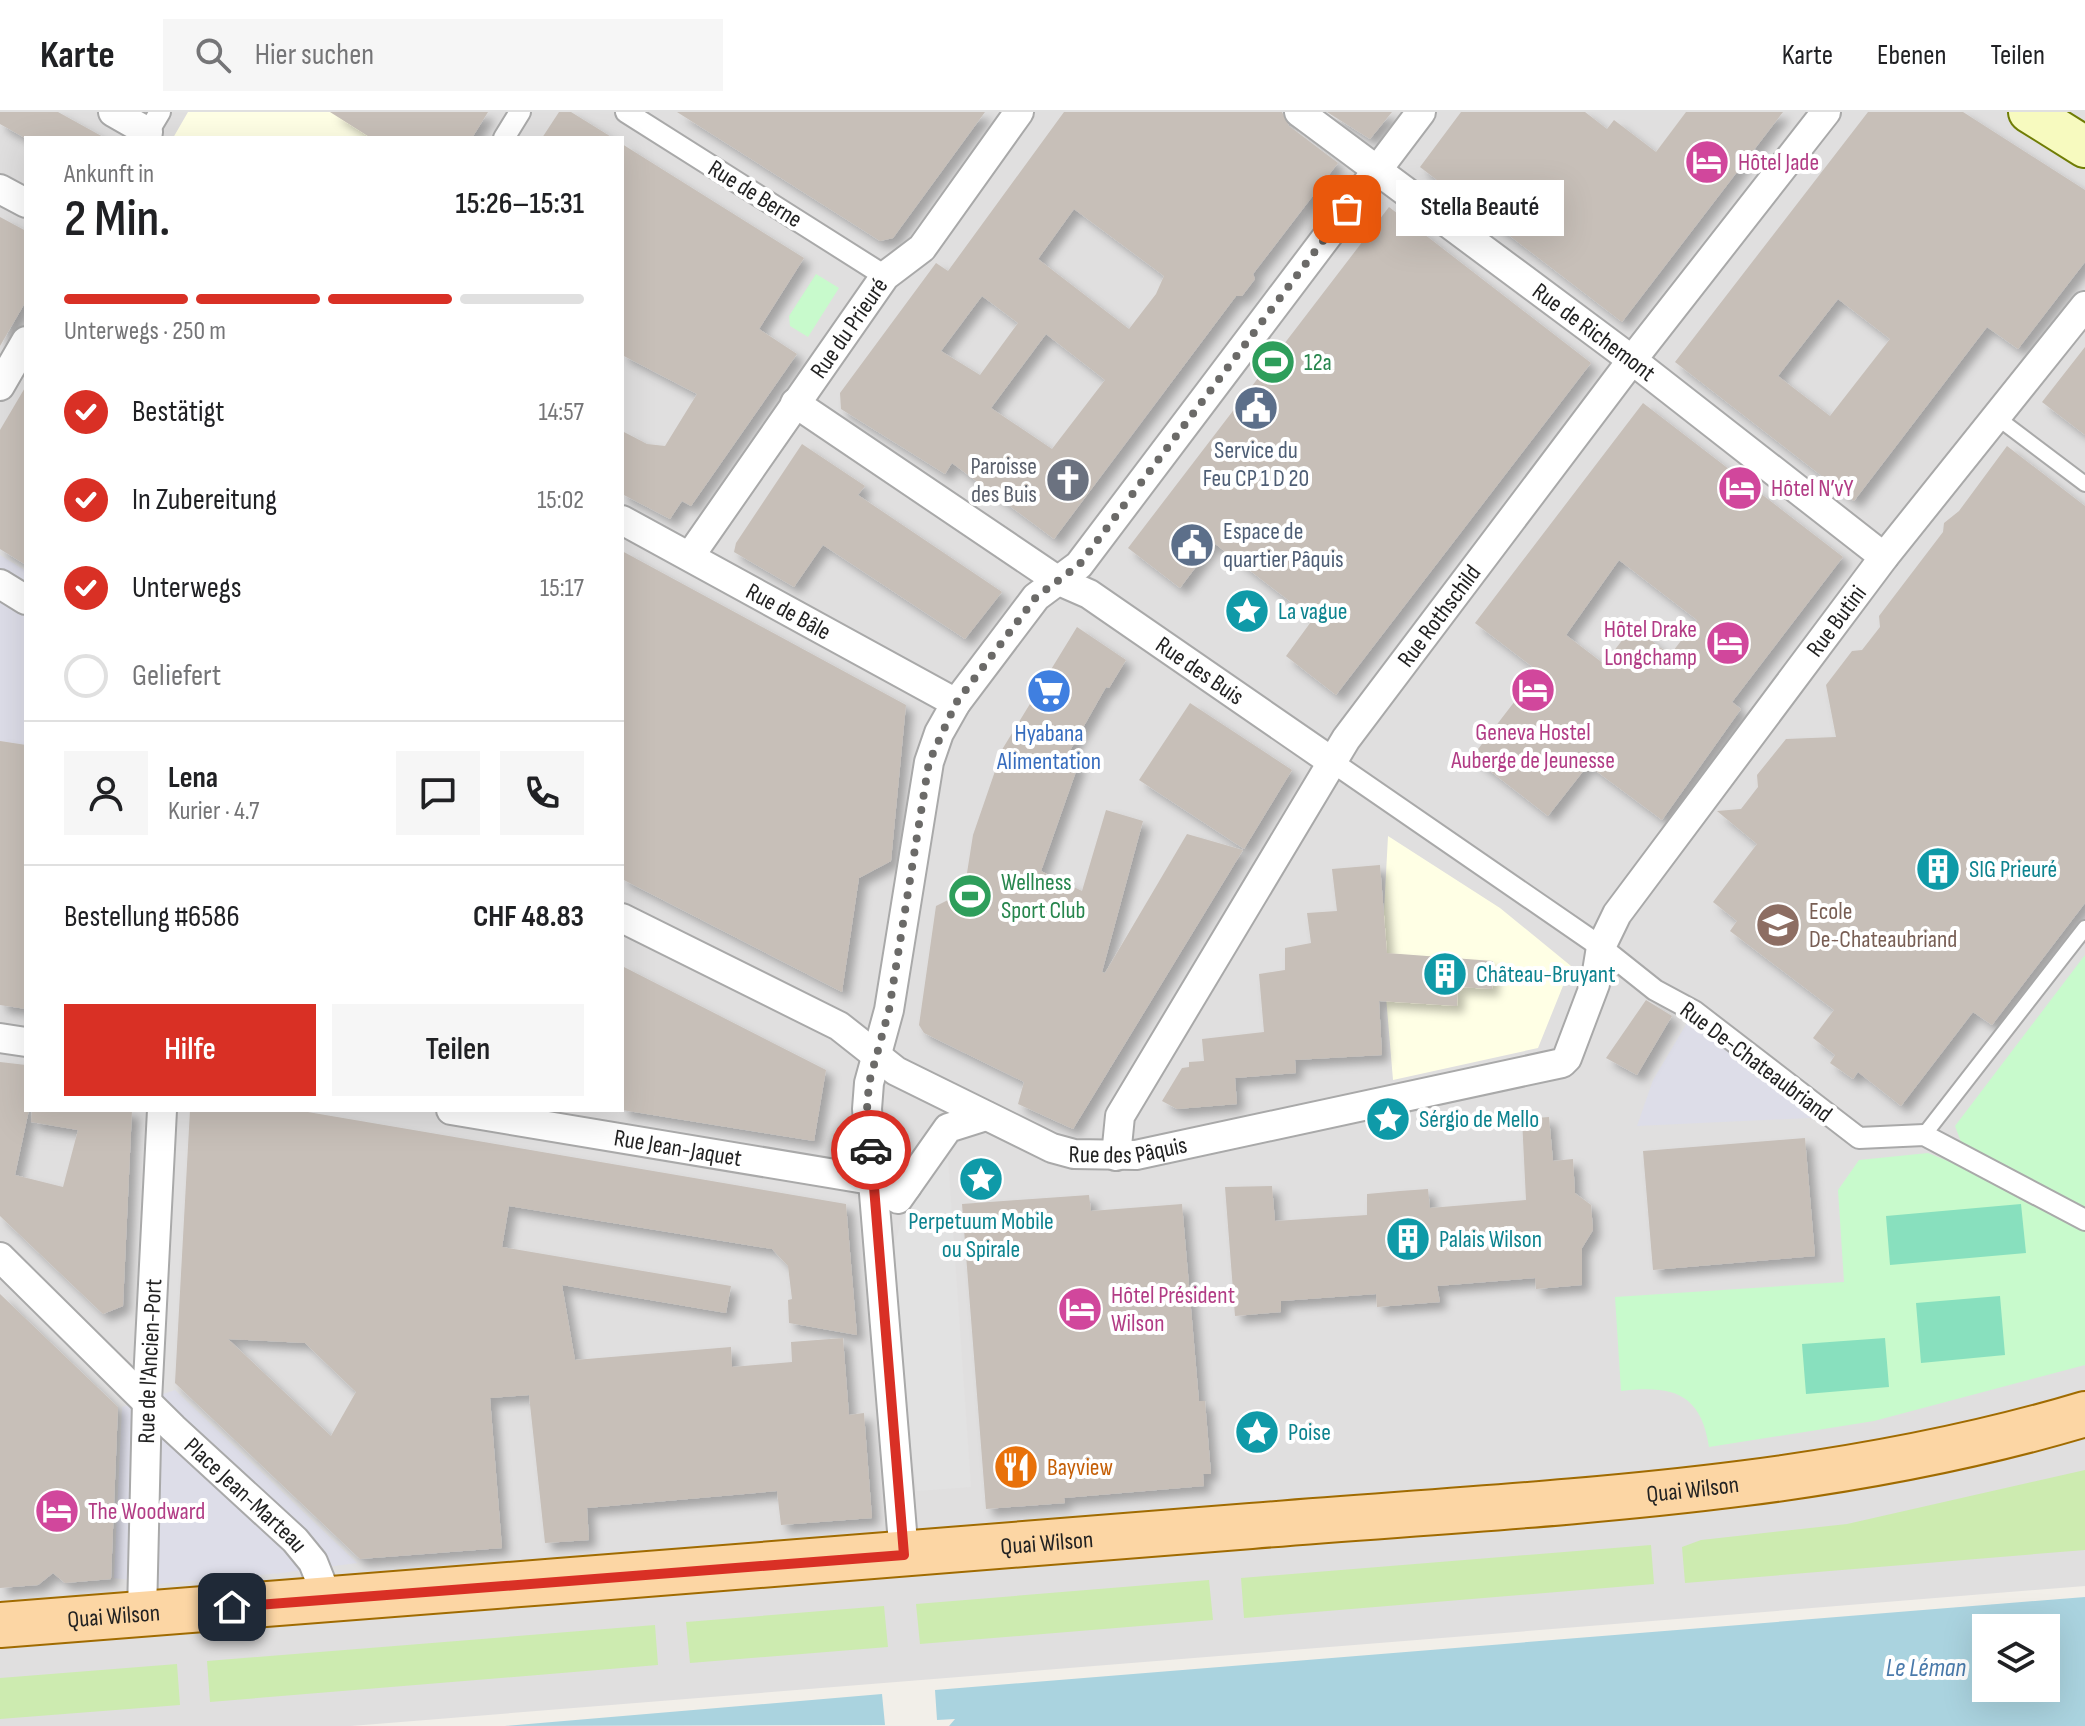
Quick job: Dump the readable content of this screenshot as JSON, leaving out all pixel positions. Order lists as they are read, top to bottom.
{
  "streets": {
    "main road": ["Quai Wilson"],
    "street": [
      "Rue de Berne",
      "Rue du Prieuré",
      "Rue de Richemont",
      "Rue de Bâle",
      "Rue Rothschild",
      "Rue Butini",
      "Rue des Buis",
      "Rue De-Chateaubriand",
      "Rue des Pâquis",
      "Rue Jean-Jaquet",
      "Rue de l'Ancien-Port",
      "Place Jean-Marteau"
    ]
  },
  "crossings": [
    ["Rue de Berne", "Rue du Prieuré"],
    ["Rue du Prieuré", "Rue de Bâle"],
    ["Rue du Prieuré", "Rue des Buis"],
    ["Rue de Richemont", "Rue Rothschild"],
    ["Rue de Richemont", "Rue Butini"],
    ["Rue Rothschild", "Rue des Buis"],
    ["Rue Rothschild", "Rue des Pâquis"],
    ["Rue Butini", "Rue des Buis"],
    ["Rue Butini", "Rue De-Chateaubriand"],
    ["Rue Butini", "Rue des Pâquis"],
    ["Rue des Buis", "Rue De-Chateaubriand"],
    ["Rue des Buis", "Rue des Pâquis"],
    ["Rue De-Chateaubriand", "Rue des Pâquis"],
    ["Rue de l'Ancien-Port", "Quai Wilson"],
    ["Rue de l'Ancien-Port", "Place Jean-Marteau"],
    ["Quai Wilson", "Place Jean-Marteau"]
  ],
  "water": ["Le Léman"],
  "places": {
    "hotel": [
      "Hôtel Jade",
      "Hôtel N’vY",
      "Hôtel Drake Longchamp",
      "Geneva Hostel Auberge de Jeunesse",
      "Hôtel Président Wilson",
      "The Woodward"
    ],
    "other": ["Stella Beauté"],
    "sports": ["12a", "Wellness Sport Club"],
    "public building": ["Service du Feu CP 1 D 20", "Espace de quartier Pâquis"],
    "church": ["Paroisse des Buis"],
    "place": [
      "La vague",
      "Sérgio de Mello",
      "Perpetuum Mobile ou Spirale",
      "Poise"
    ],
    "supermarket": ["Hyabana Alimentation"],
    "building": ["SIG Prieuré", "Château-Bruyant", "Palais Wilson"],
    "school or university": ["Ecole De-Chateaubriand"],
    "restaurant": ["Bayview"]
  },
  "page": {
    "header": "Karte",
    "search": "Hier suchen",
    "nav": ["Karte", "Ebenen", "Teilen"],
    "heading": ["2 Min.", "Ankunft in", "15:26–15:31"],
    "panel": [
      "Lena",
      "Kurier · 4.7",
      "Bestellung #6586",
      "CHF 48.83"
    ],
    "bubble": "Stella Beauté",
    "bar": "Unterwegs · 250 m",
    "list": [
      ["Bestätigt", "14:57"],
      ["In Zubereitung", "15:02"],
      ["Unterwegs", "15:17"],
      "Geliefert"
    ],
    "buttons": ["Hilfe", "Teilen"]
  }
}
